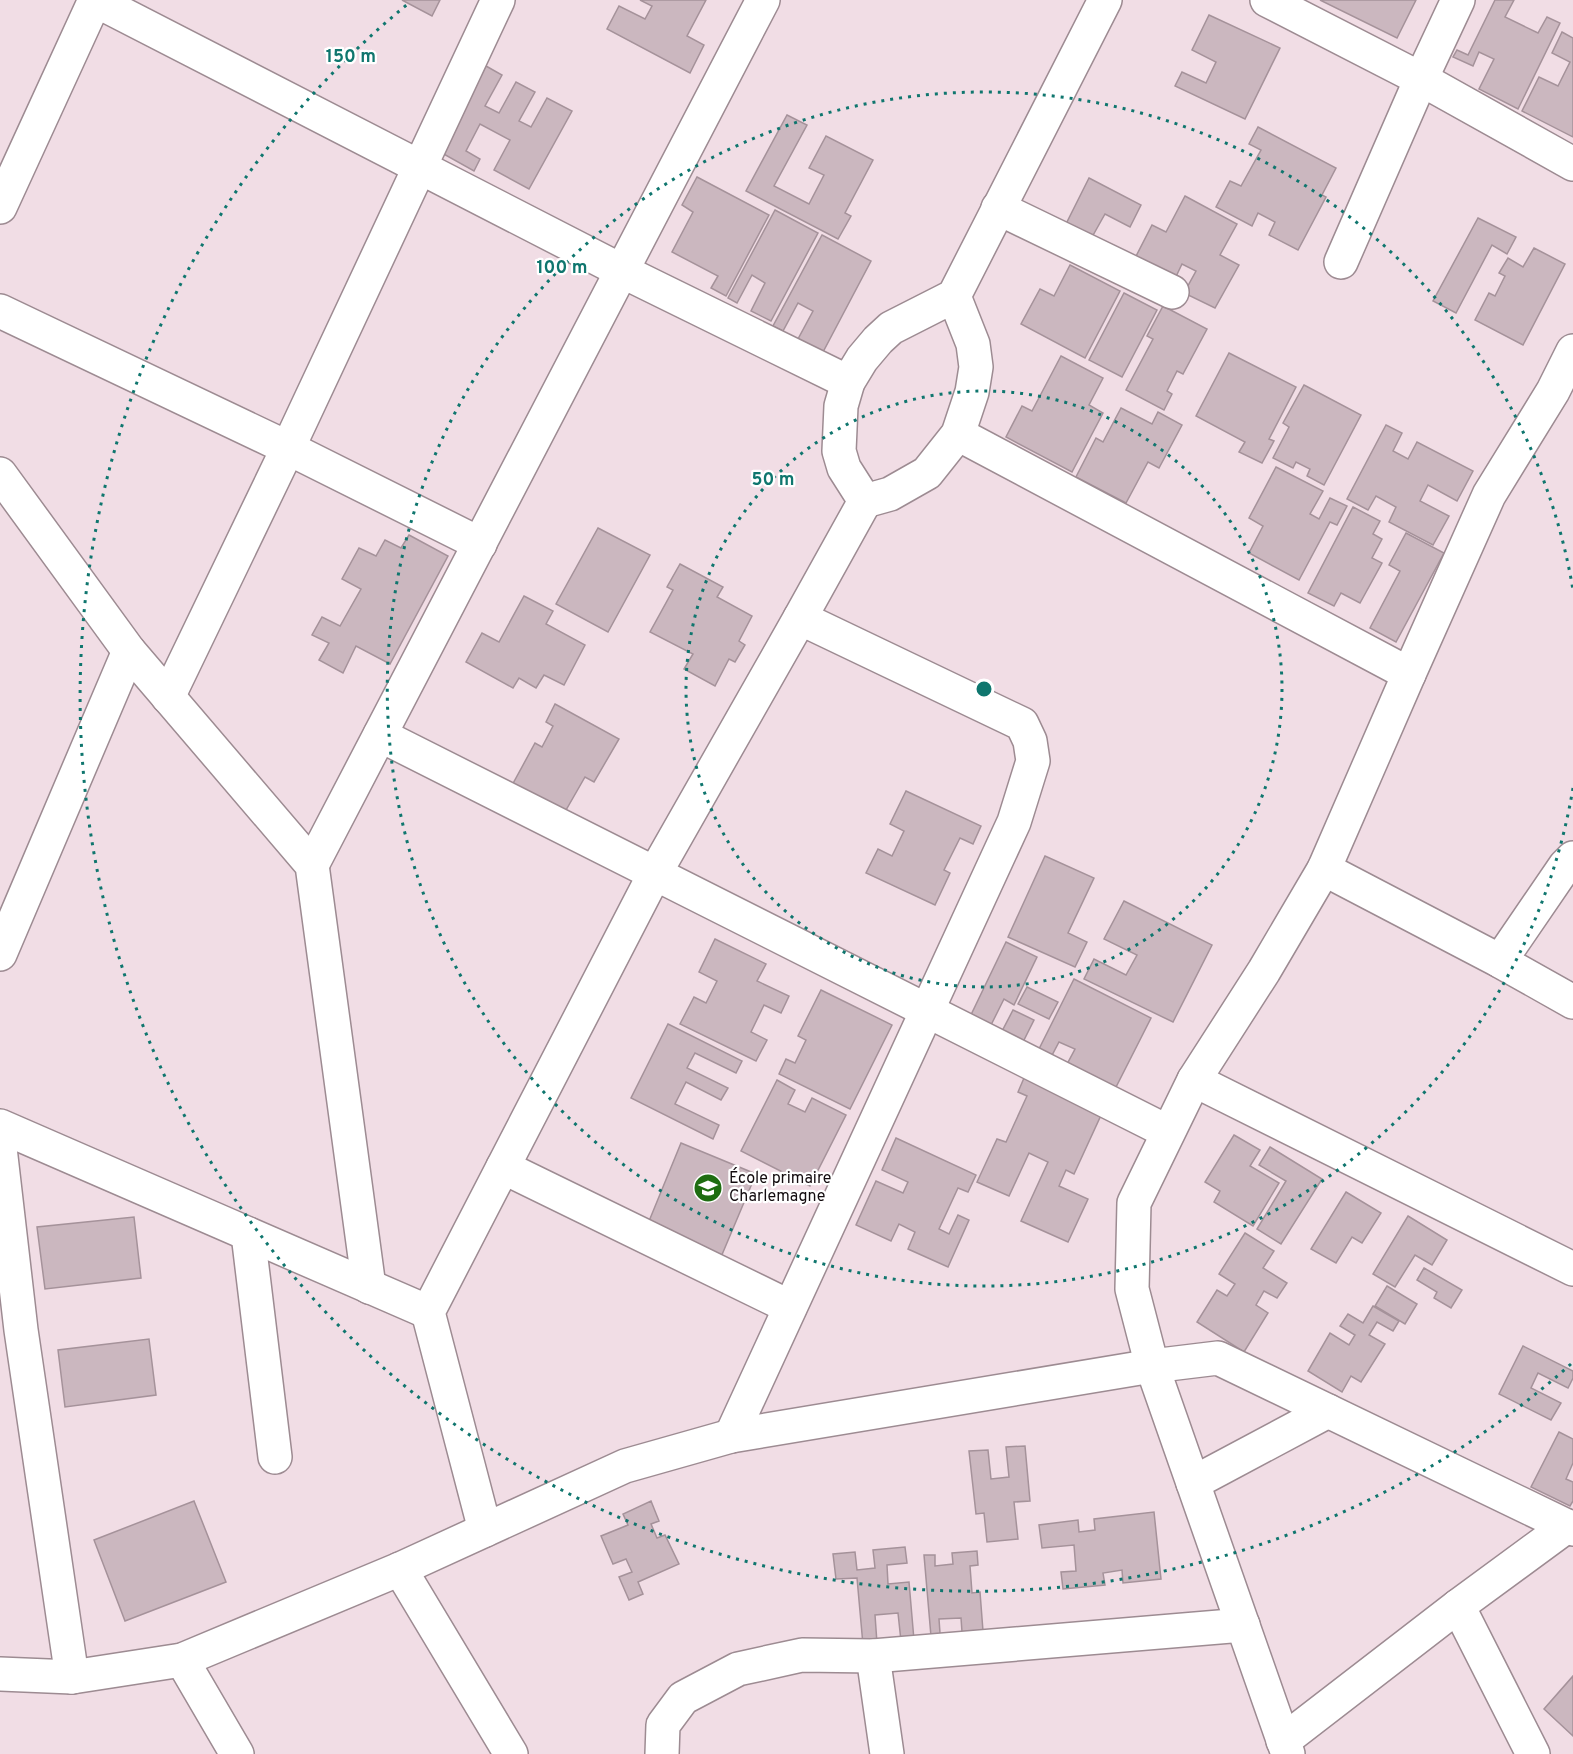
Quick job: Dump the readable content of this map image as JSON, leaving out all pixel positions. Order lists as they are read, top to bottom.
{
  "places": {
    "school or university": ["École primaire Charlemagne"]
  },
  "rings": ["150 m", "100 m", "50 m"]
}
